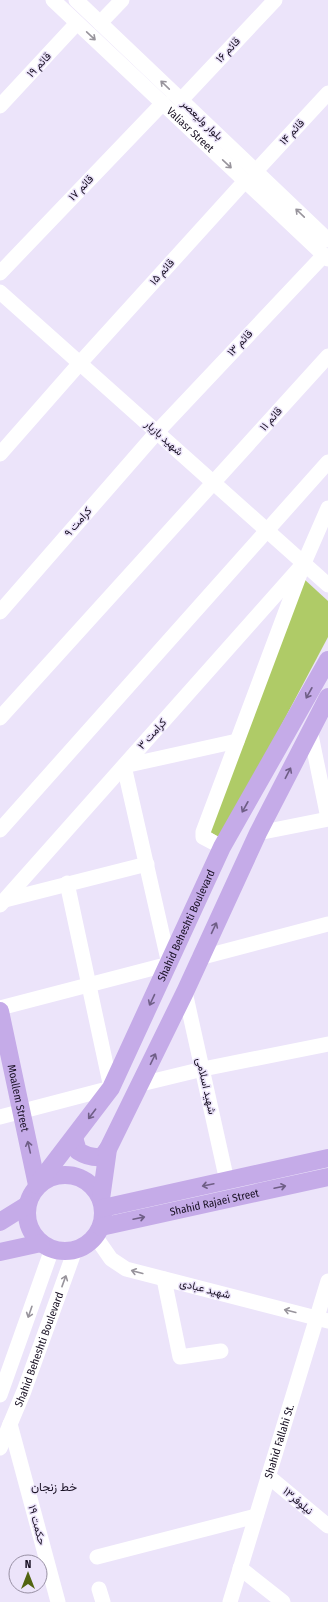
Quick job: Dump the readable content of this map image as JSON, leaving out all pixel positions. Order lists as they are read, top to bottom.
{
  "streets": {
    "main road": ["Shahid Beheshti Boulevard", "Moallem Street", "Shahid Rajaei Street"],
    "street": [
      "قائم ۱۶",
      "قائم ۱۹",
      "بلوار ولیعصر",
      "Valiasr Street",
      "قائم ۱۴",
      "قائم ۱۷",
      "قائم ۱۵",
      "قائم ۱۳",
      "قائم ۱۱",
      "شهید بازیار",
      "کرامت ۹",
      "کرامت ۳",
      "شهید اسلامی",
      "شهید عبادی",
      "Shahid Fallahi St.",
      "نیلوفر۱۳",
      "حکمت ۱۹"
    ]
  },
  "crossings": [
    ["قائم ۱۶", "بلوار ولیعصر"],
    ["قائم ۱۹", "Valiasr Street"],
    ["بلوار ولیعصر", "Valiasr Street"],
    ["بلوار ولیعصر", "قائم ۱۴"],
    ["بلوار ولیعصر", "قائم ۱۵"],
    ["Valiasr Street", "قائم ۱۴"],
    ["Valiasr Street", "قائم ۱۷"],
    ["Valiasr Street", "قائم ۱۵"],
    ["Valiasr Street", "قائم ۱۳"],
    ["قائم ۱۴", "قائم ۱۵"],
    ["قائم ۱۵", "شهید بازیار"],
    ["قائم ۱۳", "شهید بازیار"],
    ["قائم ۱۳", "کرامت ۹"],
    ["قائم ۱۱", "شهید بازیار"],
    ["شهید بازیار", "کرامت ۹"],
    ["شهید بازیار", "کرامت ۳"],
    ["Shahid Beheshti Boulevard", "Moallem Street"],
    ["Shahid Beheshti Boulevard", "Shahid Rajaei Street"],
    ["Shahid Beheshti Boulevard", "شهید عبادی"],
    ["Shahid Beheshti Boulevard", "حکمت ۱۹"],
    ["شهید اسلامی", "Shahid Rajaei Street"],
    ["Moallem Street", "Shahid Rajaei Street"],
    ["Moallem Street", "شهید عبادی"],
    ["Shahid Rajaei Street", "شهید عبادی"],
    ["شهید عبادی", "Shahid Fallahi St."],
    ["Shahid Fallahi St.", "نیلوفر۱۳"]
  ],
  "one_way": [
    "بلوار ولیعصر",
    "Valiasr Street",
    "Moallem Street",
    "شهید عبادی"
  ],
  "districts": ["خط زنجان"],
  "north": "top"
}
